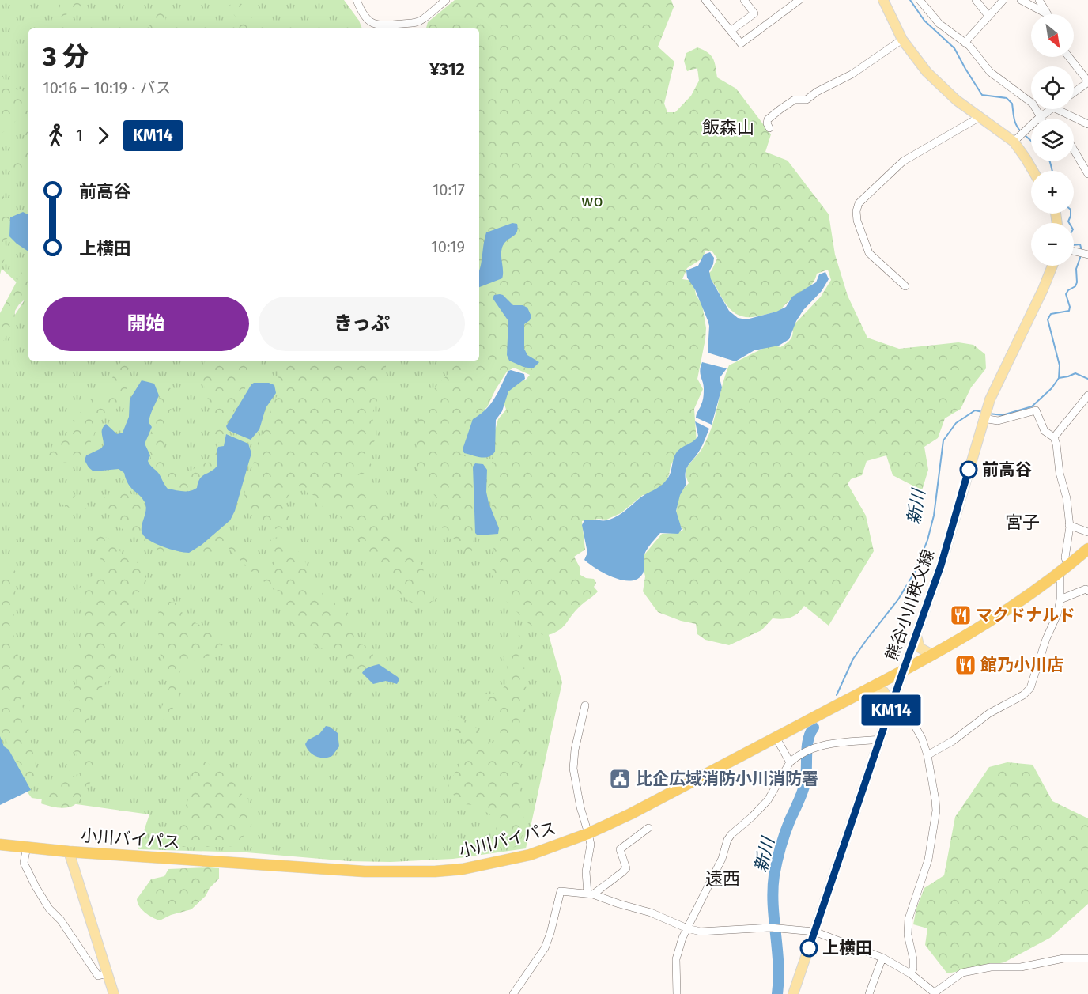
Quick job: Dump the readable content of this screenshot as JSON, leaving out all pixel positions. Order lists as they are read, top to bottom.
{
  "streets": {
    "highway": ["小川バイパス"],
    "main road": ["熊谷小川秩父線"]
  },
  "crossings": [
    ["熊谷小川秩父線", "小川バイパス"]
  ],
  "districts": ["飯森山", "宮子", "遠西"],
  "water": ["新川"],
  "parks": ["wo"],
  "places": {
    "other": ["前高谷", "上横田"],
    "restaurant": ["マクドナルド", "館乃小川店"],
    "public building": ["比企広域消防小川消防署"]
  },
  "lines": ["bus line KM14"],
  "north": "bottom right",
  "page": {
    "on_map": "KM14",
    "map_buttons": ["+", "−"],
    "heading": ["3 分", "10:16 – 10:19 · バス", "¥312"],
    "legs": ["1", "KM14"],
    "list": [
      {
        "name": "前高谷",
        "value": "10:17"
      },
      {
        "name": "上横田",
        "value": "10:19"
      }
    ],
    "buttons": ["開始", "きっぷ"]
  }
}
